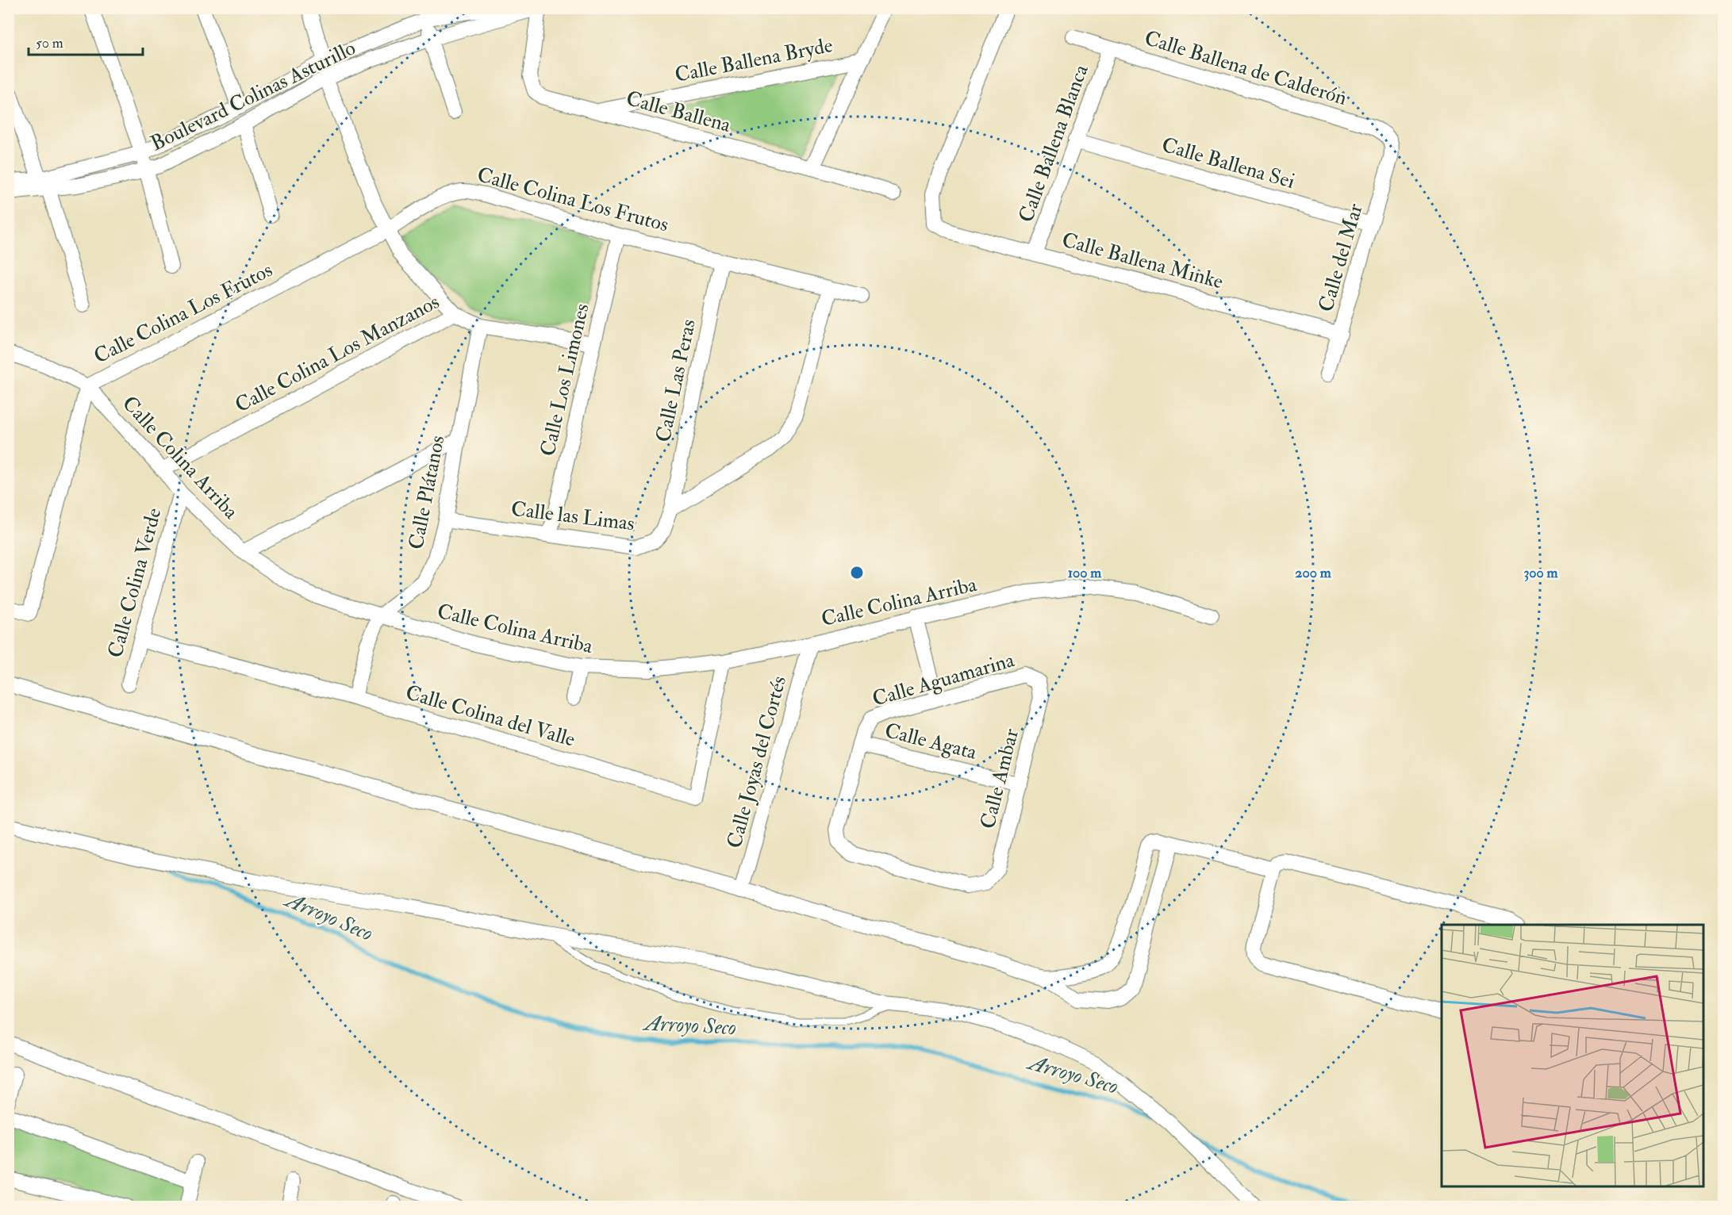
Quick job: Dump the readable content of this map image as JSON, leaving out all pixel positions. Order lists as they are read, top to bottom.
{
  "streets": {
    "street": [
      "Calle Ballena Bryde",
      "Calle Ballena de Calderón",
      "Boulevard Colinas Asturillo",
      "Calle Ballena",
      "Calle Ballena Blanca",
      "Calle Ballena Sei",
      "Calle Colina Los Frutos",
      "Calle del Mar",
      "Calle Ballena Minke",
      "Calle Colina Los Manzanos",
      "Calle Los Limones",
      "Calle Las Peras",
      "Calle Colina Arriba",
      "Calle Plátanos",
      "Calle las Limas",
      "Calle Colina Verde",
      "Calle Aguamarina",
      "Calle Colina del Valle",
      "Calle Agata",
      "Calle Joyas del Cortés",
      "Calle Ambar"
    ]
  },
  "crossings": [
    ["Calle Ballena Bryde", "Calle Ballena"],
    ["Calle Ballena de Calderón", "Calle Ballena Blanca"],
    ["Calle Ballena de Calderón", "Calle del Mar"],
    ["Boulevard Colinas Asturillo", "Calle Ballena"],
    ["Calle Ballena Blanca", "Calle Ballena Sei"],
    ["Calle Ballena Blanca", "Calle Ballena Minke"],
    ["Calle Ballena Sei", "Calle del Mar"],
    ["Calle Colina Los Frutos", "Calle Los Limones"],
    ["Calle Colina Los Frutos", "Calle Las Peras"],
    ["Calle Colina Los Frutos", "Calle Colina Arriba"],
    ["Calle del Mar", "Calle Ballena Minke"],
    ["Calle Colina Los Manzanos", "Calle Los Limones"],
    ["Calle Colina Los Manzanos", "Calle Colina Arriba"],
    ["Calle Colina Los Manzanos", "Calle Plátanos"],
    ["Calle Los Limones", "Calle las Limas"],
    ["Calle Las Peras", "Calle las Limas"],
    ["Calle Colina Arriba", "Calle Plátanos"],
    ["Calle Colina Arriba", "Calle Colina Verde"],
    ["Calle Colina Arriba", "Calle Colina del Valle"],
    ["Calle Colina Arriba", "Calle Joyas del Cortés"],
    ["Calle Plátanos", "Calle las Limas"],
    ["Calle Plátanos", "Calle Colina del Valle"],
    ["Calle Colina Verde", "Calle Colina del Valle"],
    ["Calle Aguamarina", "Calle Agata"],
    ["Calle Aguamarina", "Calle Ambar"],
    ["Calle Agata", "Calle Ambar"]
  ],
  "water": ["Arroyo Seco"],
  "scale_bar": "50 m",
  "rings": ["100 m", "200 m", "300 m"]
}
